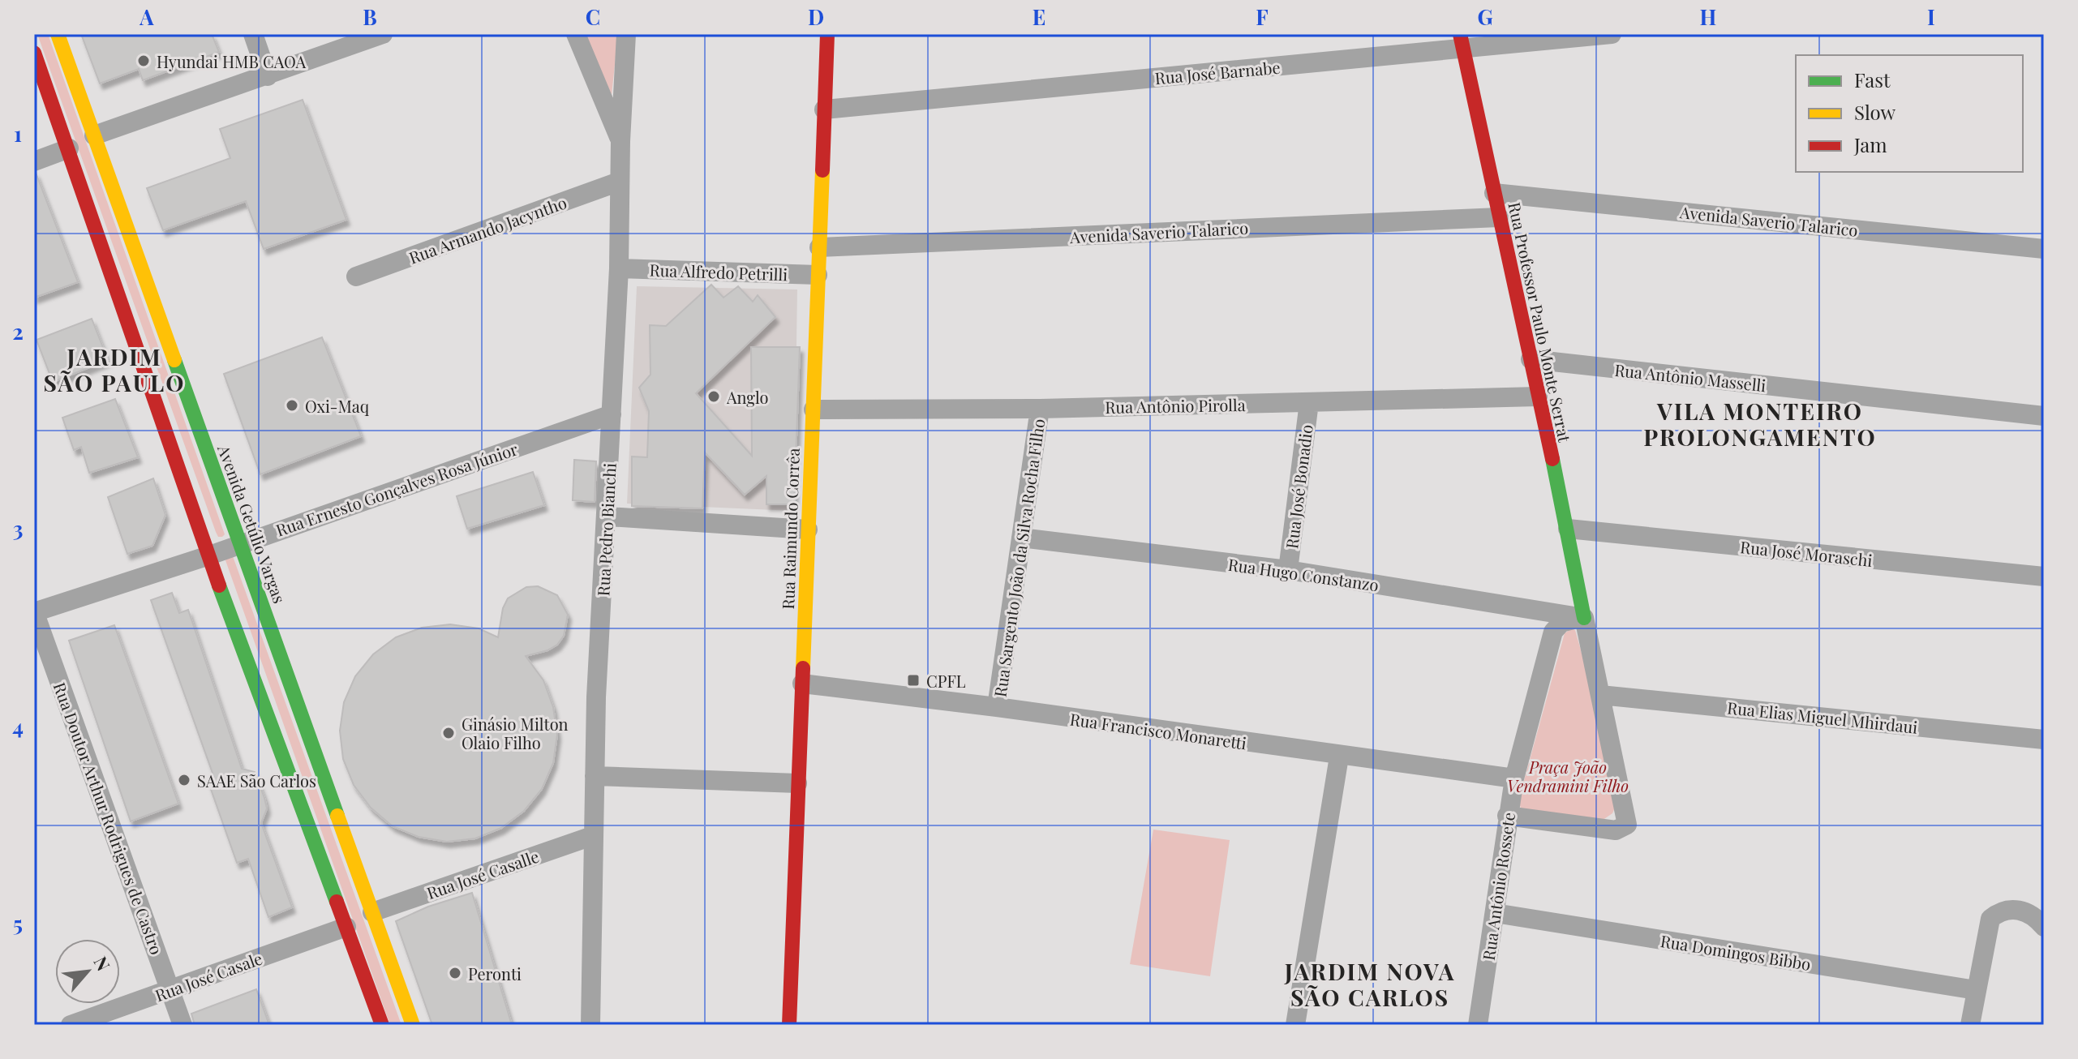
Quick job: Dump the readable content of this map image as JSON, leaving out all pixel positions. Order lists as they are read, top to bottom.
{
  "streets": {
    "main road": ["Rua Professor Paulo Monte Serrat", "Avenida Getúlio Vargas", "Rua Raimundo Corrêa"],
    "street": [
      "Rua José Barnabe",
      "Avenida Saverio Talarico",
      "Rua Armando Jacyntho",
      "Rua Alfredo Petrilli",
      "Rua Antônio Masselli",
      "Rua Antônio Pirolla",
      "Rua José Bonadio",
      "Rua Ernesto Gonçalves Rosa Júnior",
      "Rua Pedro Bianchi",
      "Rua José Moraschi",
      "Rua Sargento João da Silva Rocha Filho",
      "Rua Hugo Constanzo",
      "Rua Elias Miguel Mhirdaui",
      "Rua Francisco Monaretti",
      "Rua Doutor Arthur Rodrigues de Castro",
      "Rua José Casalle",
      "Rua Antônio Rossete",
      "Rua Domingos Bibbo",
      "Rua José Casale"
    ]
  },
  "crossings": [
    ["Rua José Barnabe", "Rua Professor Paulo Monte Serrat"],
    ["Rua José Barnabe", "Rua Raimundo Corrêa"],
    ["Avenida Saverio Talarico", "Rua Professor Paulo Monte Serrat"],
    ["Avenida Saverio Talarico", "Rua Raimundo Corrêa"],
    ["Rua Armando Jacyntho", "Rua Pedro Bianchi"],
    ["Rua Alfredo Petrilli", "Rua Raimundo Corrêa"],
    ["Rua Alfredo Petrilli", "Rua Pedro Bianchi"],
    ["Rua Professor Paulo Monte Serrat", "Rua Antônio Masselli"],
    ["Rua Professor Paulo Monte Serrat", "Rua Antônio Pirolla"],
    ["Rua Professor Paulo Monte Serrat", "Rua José Moraschi"],
    ["Rua Professor Paulo Monte Serrat", "Rua Hugo Constanzo"],
    ["Rua Professor Paulo Monte Serrat", "Rua Antônio Rossete"],
    ["Rua Antônio Pirolla", "Rua José Bonadio"],
    ["Rua Antônio Pirolla", "Rua Raimundo Corrêa"],
    ["Rua Antônio Pirolla", "Rua Sargento João da Silva Rocha Filho"],
    ["Rua José Bonadio", "Rua Hugo Constanzo"],
    ["Rua Ernesto Gonçalves Rosa Júnior", "Avenida Getúlio Vargas"],
    ["Rua Ernesto Gonçalves Rosa Júnior", "Rua Pedro Bianchi"],
    ["Rua Ernesto Gonçalves Rosa Júnior", "Rua Doutor Arthur Rodrigues de Castro"],
    ["Avenida Getúlio Vargas", "Rua José Casalle"],
    ["Rua Raimundo Corrêa", "Rua Francisco Monaretti"],
    ["Rua Pedro Bianchi", "Rua José Casalle"],
    ["Rua Sargento João da Silva Rocha Filho", "Rua Hugo Constanzo"],
    ["Rua Sargento João da Silva Rocha Filho", "Rua Francisco Monaretti"],
    ["Rua Hugo Constanzo", "Rua Antônio Rossete"],
    ["Rua Francisco Monaretti", "Rua Antônio Rossete"],
    ["Rua Doutor Arthur Rodrigues de Castro", "Rua José Casale"],
    ["Rua Antônio Rossete", "Rua Domingos Bibbo"]
  ],
  "districts": ["JARDIM SÃO PAULO", "VILA MONTEIRO PROLONGAMENTO", "JARDIM NOVA SÃO CARLOS"],
  "parks": ["Praça João Vendramini Filho"],
  "places": {
    "other": [
      "Hyundai HMB CAOA",
      "Anglo",
      "Oxi-Maq",
      "Ginásio Milton Olaio Filho",
      "SAAE São Carlos",
      "Peronti"
    ],
    "transit": ["CPFL"]
  },
  "legend": ["Fast", "Slow", "Jam"],
  "north": "top right",
  "grid": {
    "columns": [
      "A",
      "B",
      "C",
      "D",
      "E",
      "F",
      "G",
      "H",
      "I"
    ],
    "rows": [
      "1",
      "2",
      "3",
      "4",
      "5"
    ]
  }
}
